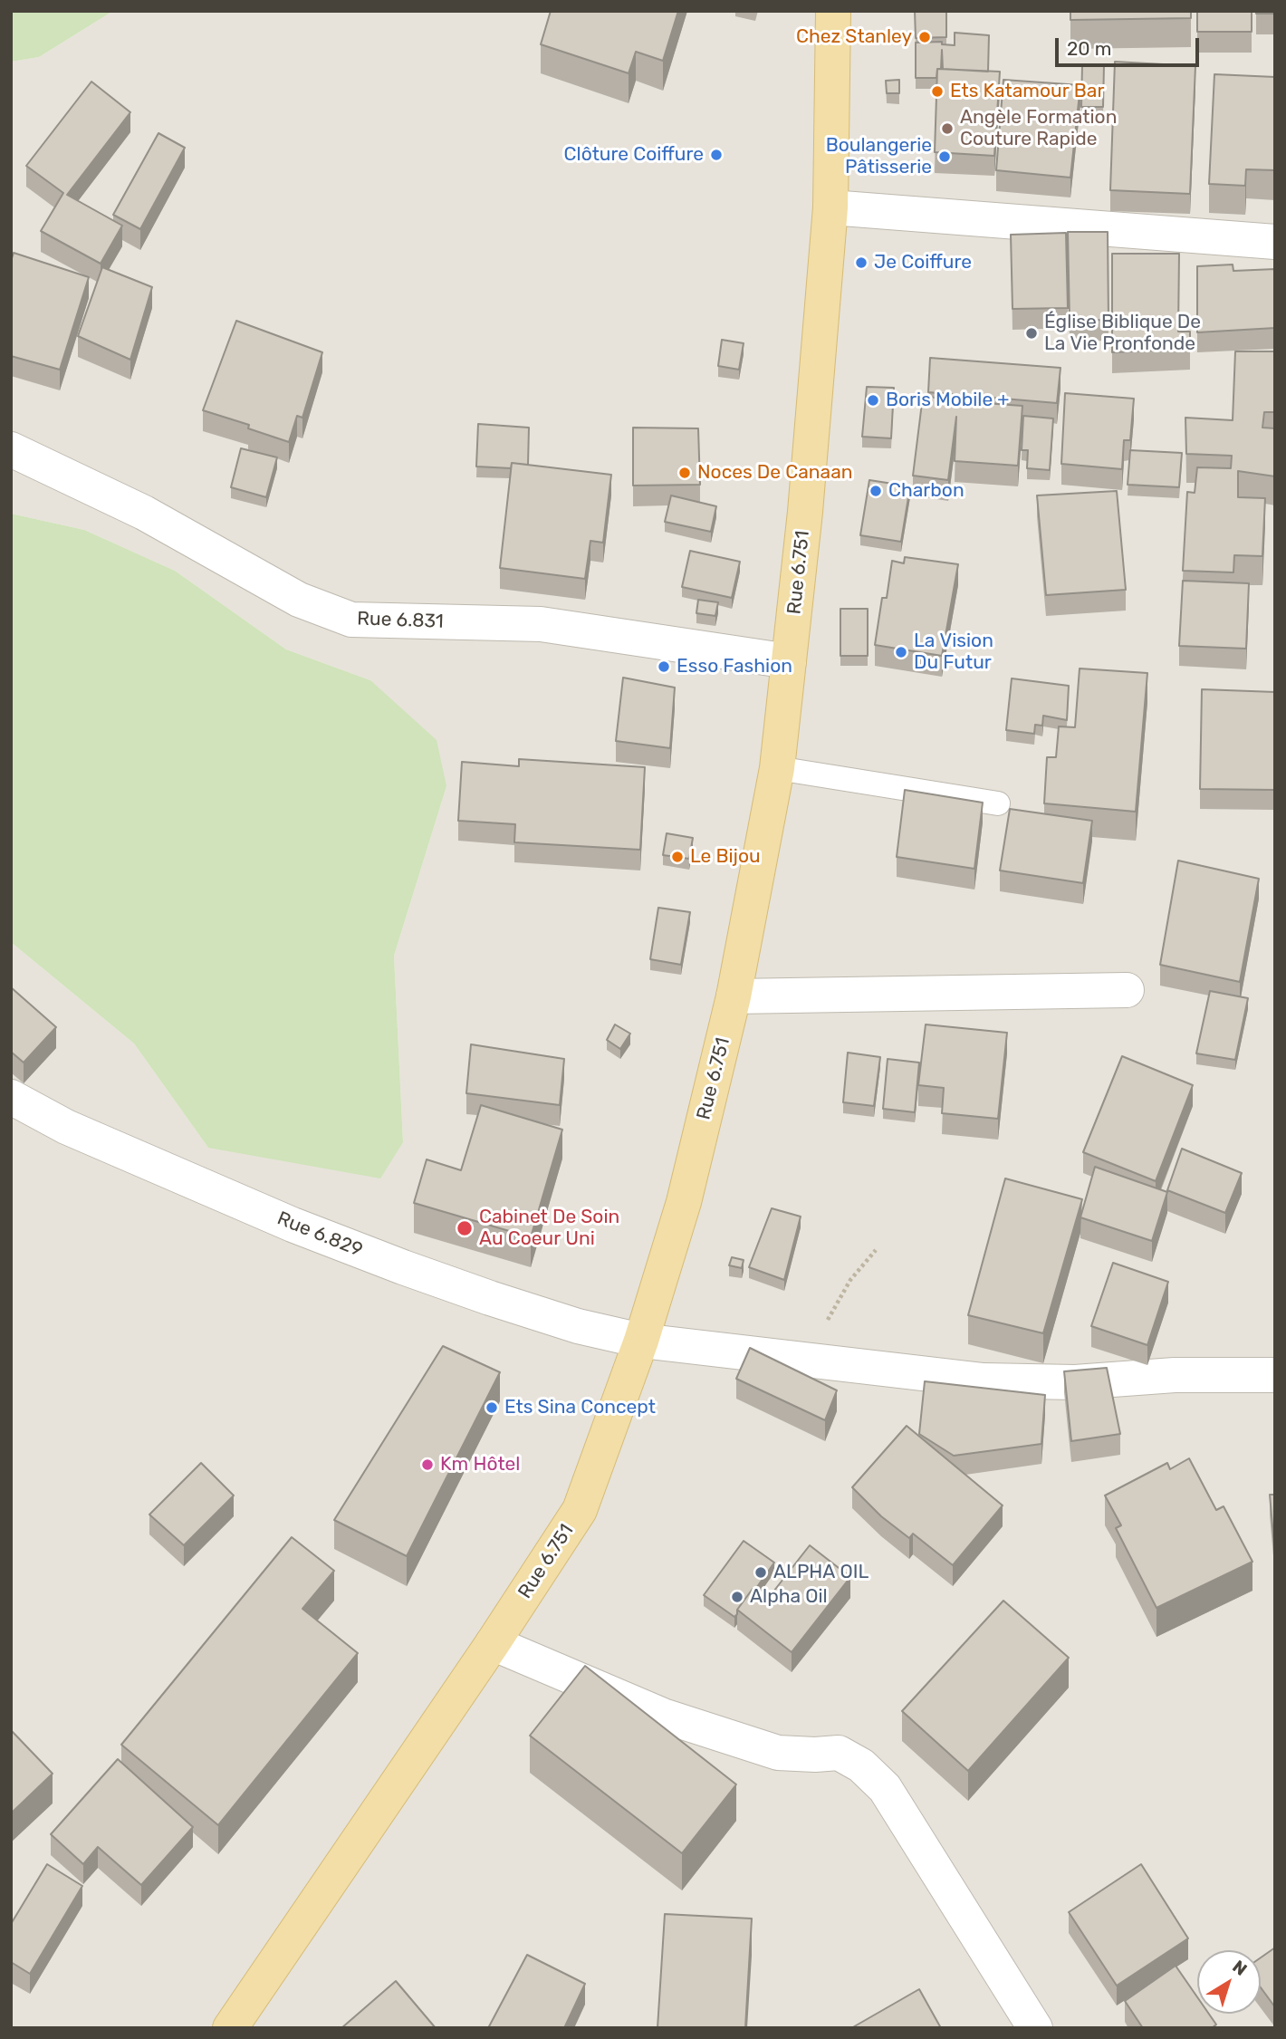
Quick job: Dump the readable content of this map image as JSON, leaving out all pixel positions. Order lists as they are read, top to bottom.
{
  "streets": {
    "main road": ["Rue 6.751"],
    "street": ["Rue 6.831", "Rue 6.829"]
  },
  "crossings": [
    ["Rue 6.751", "Rue 6.831"],
    ["Rue 6.751", "Rue 6.829"]
  ],
  "places": [
    "Chez Stanley",
    "Ets Katamour Bar",
    "Angèle Formation Couture Rapide",
    "Clôture Coiffure",
    "Boulangerie Pâtisserie",
    "Je Coiffure",
    "Église Biblique De La Vie Pronfonde",
    "Boris Mobile +",
    "Noces De Canaan",
    "Charbon",
    "La Vision Du Futur",
    "Esso Fashion",
    "Le Bijou",
    "Cabinet De Soin Au Coeur Uni",
    "Ets Sina Concept",
    "Km Hôtel",
    "ALPHA OIL",
    "Alpha Oil"
  ],
  "scale_bar": "20 m",
  "north": "top right"
}
